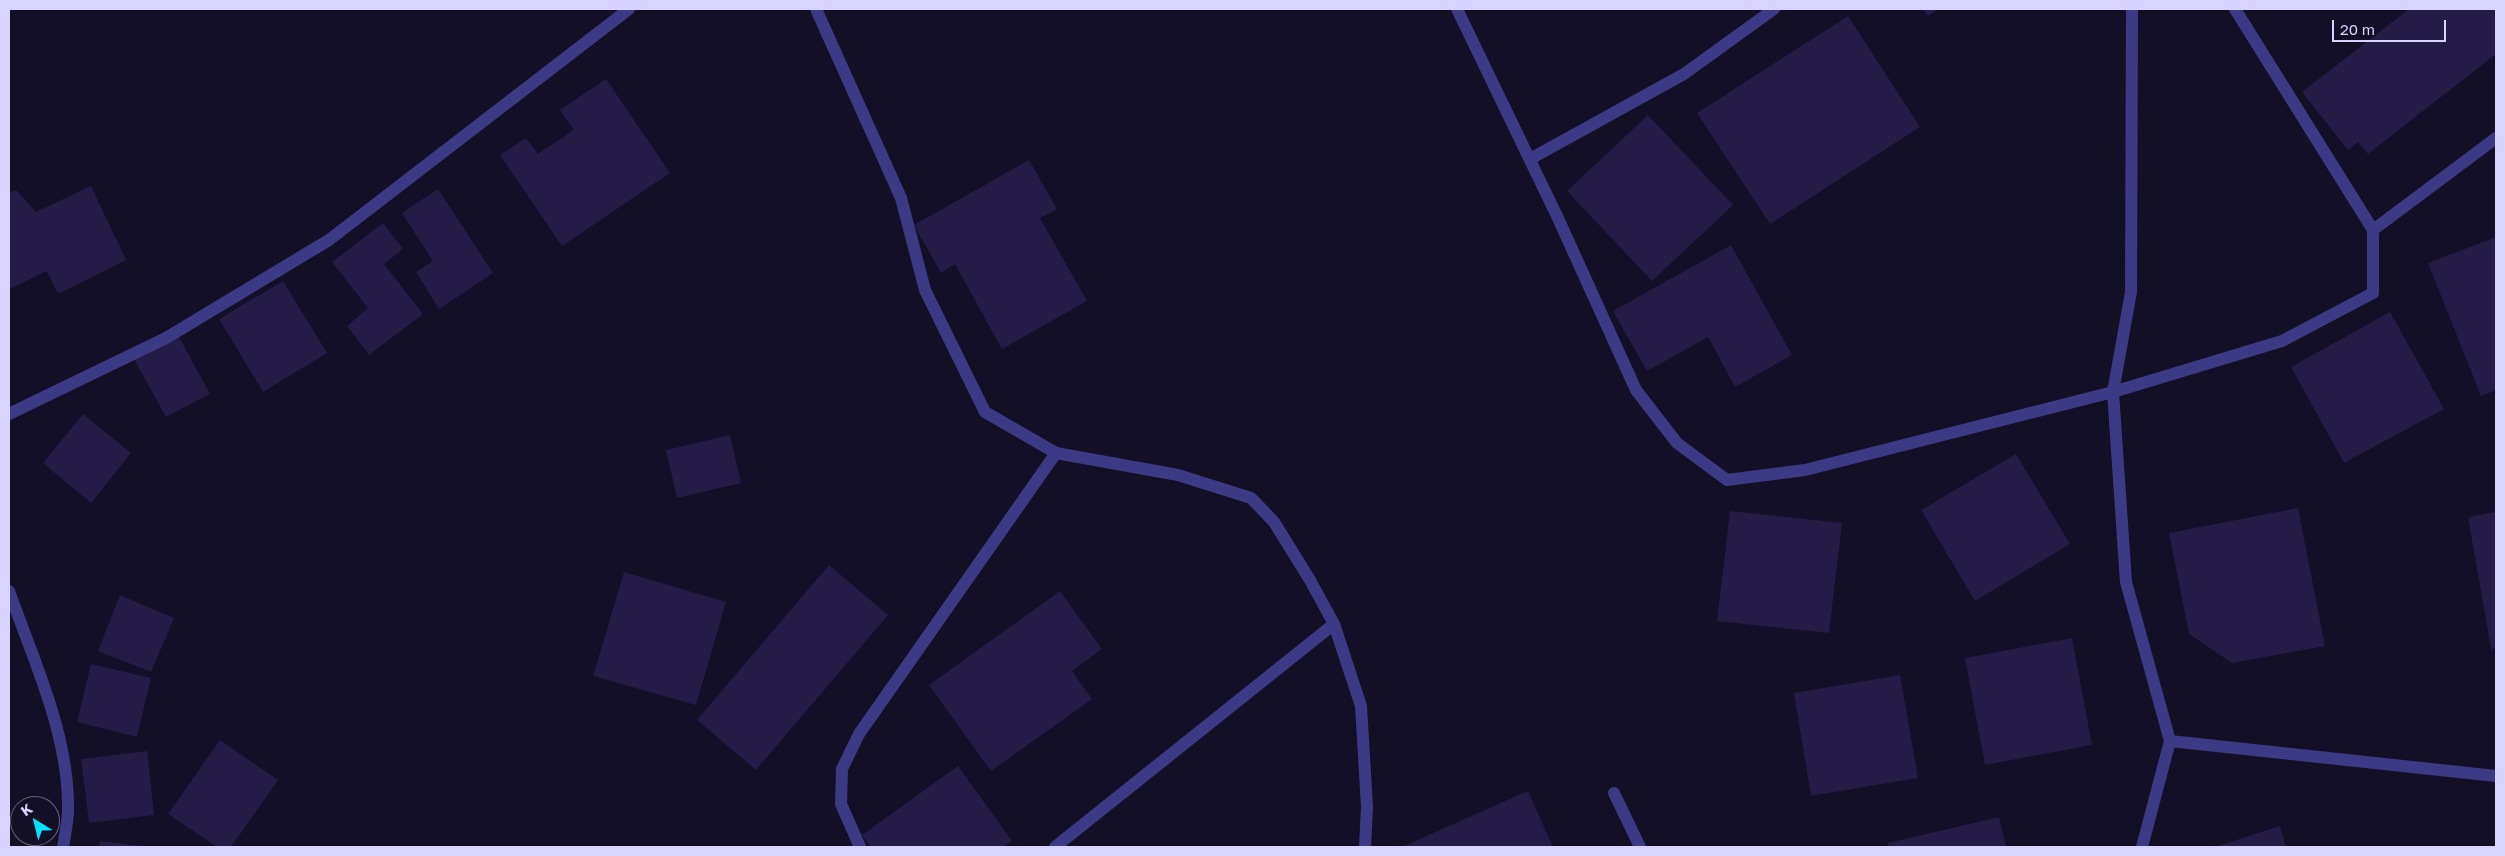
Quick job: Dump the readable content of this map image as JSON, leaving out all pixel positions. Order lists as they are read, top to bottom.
{
  "scale_bar": "20 m",
  "north": "top left"
}
